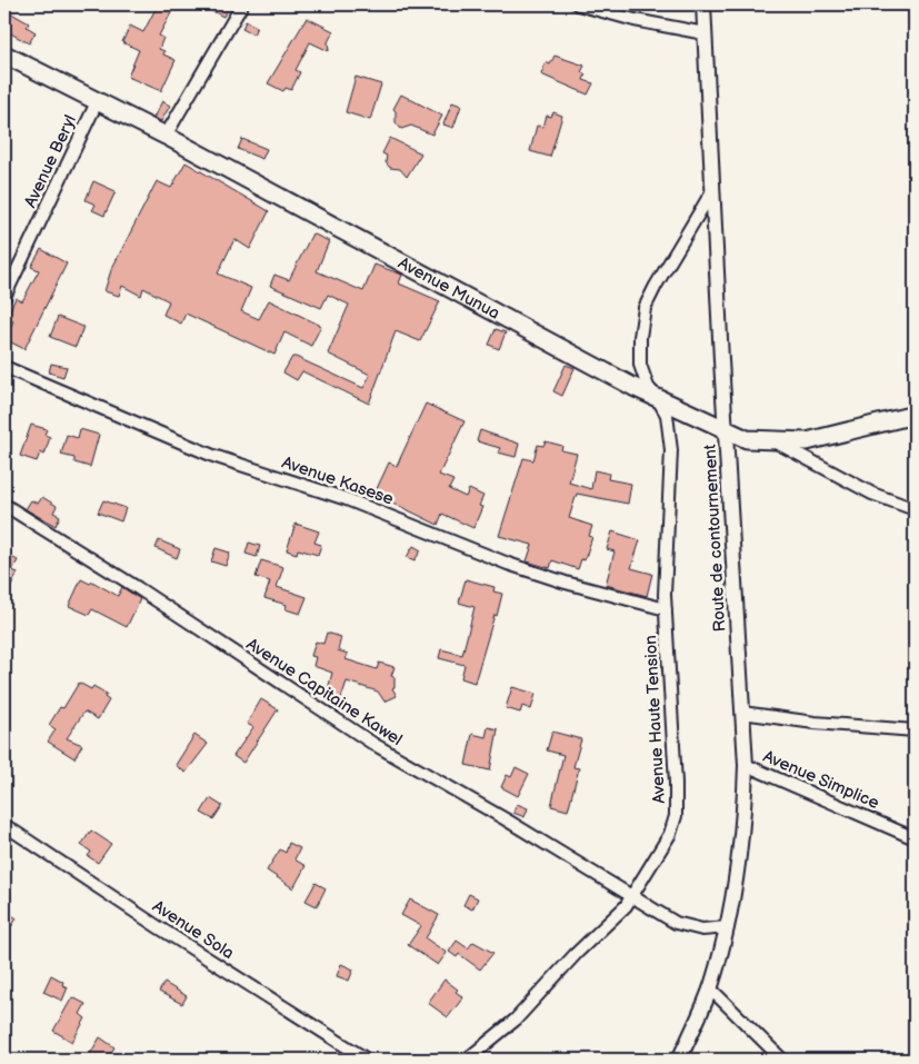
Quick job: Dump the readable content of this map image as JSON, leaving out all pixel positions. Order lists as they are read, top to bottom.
{
  "streets": {
    "main road": ["Avenue Munua"],
    "street": [
      "Avenue Beryl",
      "Avenue Kasese",
      "Route de contournement",
      "Avenue Capitaine Kawel",
      "Avenue Haute Tension",
      "Avenue Simplice",
      "Avenue Sola"
    ]
  },
  "crossings": [
    ["Avenue Beryl", "Avenue Munua"],
    ["Avenue Munua", "Route de contournement"],
    ["Avenue Munua", "Avenue Haute Tension"],
    ["Avenue Kasese", "Avenue Haute Tension"],
    ["Route de contournement", "Avenue Capitaine Kawel"],
    ["Route de contournement", "Avenue Haute Tension"],
    ["Route de contournement", "Avenue Simplice"],
    ["Avenue Capitaine Kawel", "Avenue Haute Tension"]
  ]
}
